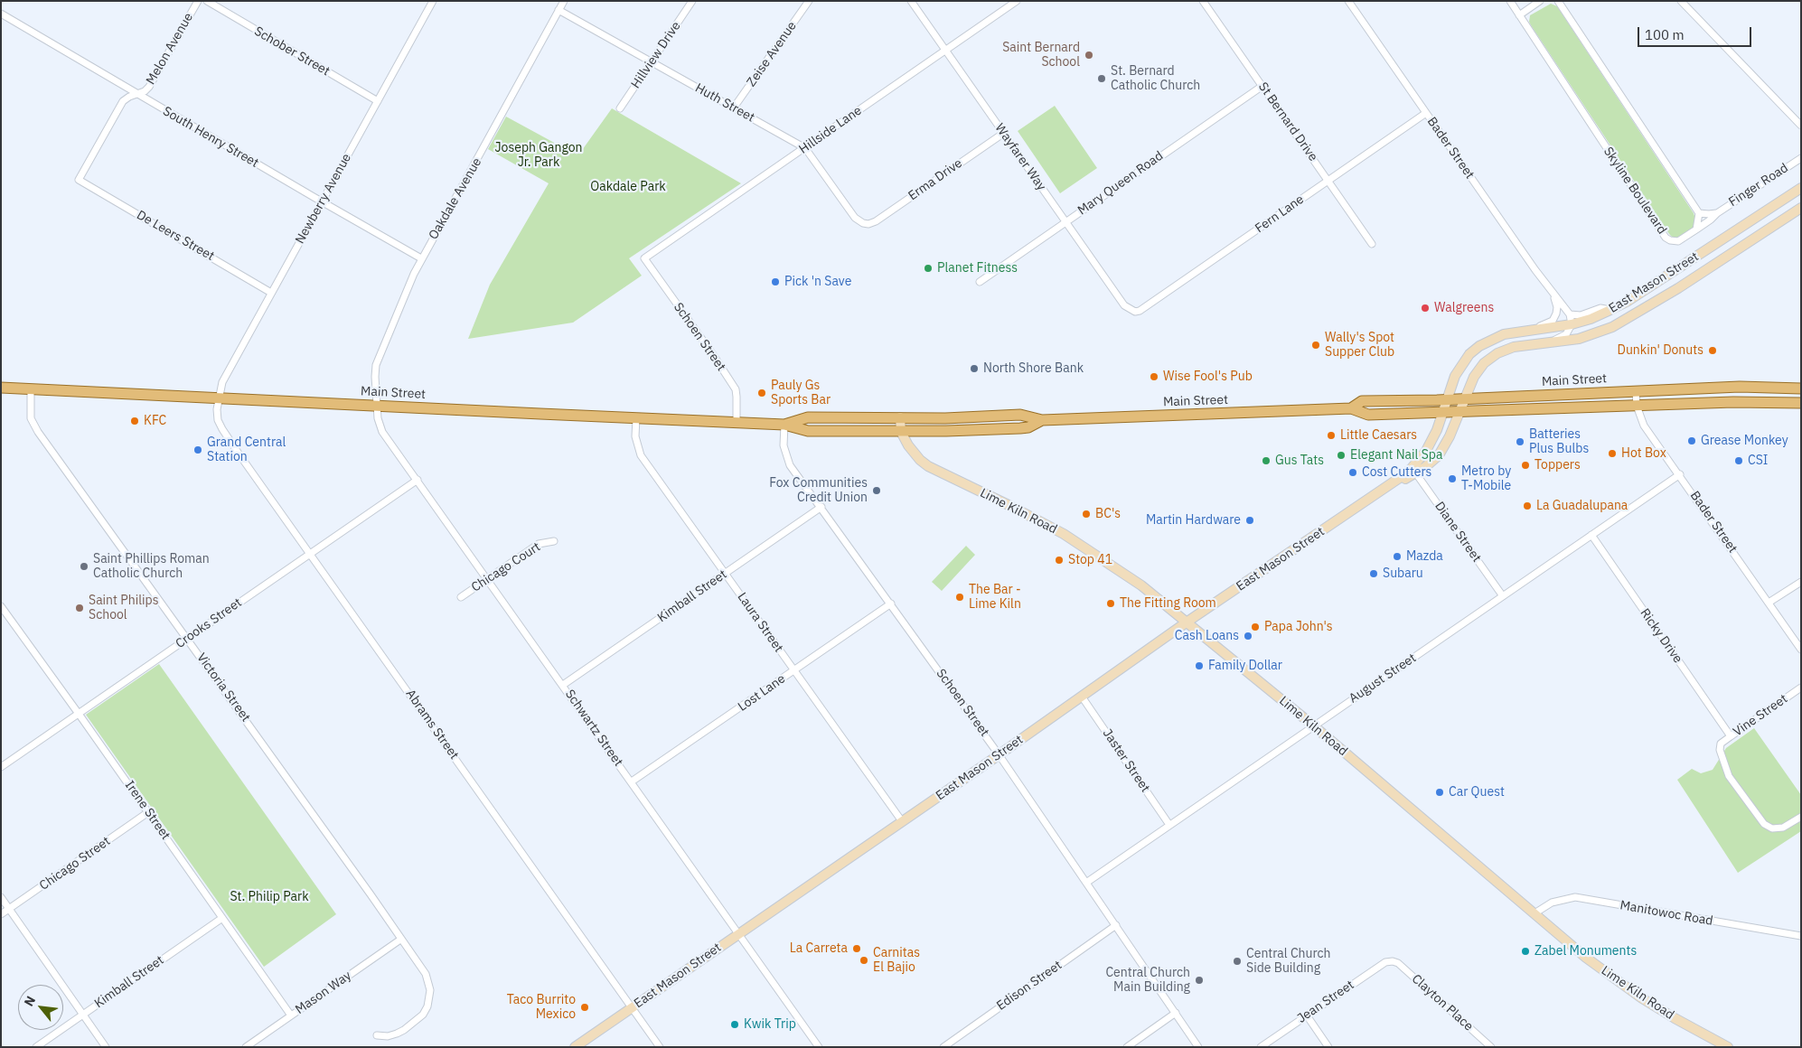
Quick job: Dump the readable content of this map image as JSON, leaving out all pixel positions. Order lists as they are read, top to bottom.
{
  "streets": {
    "main road": ["East Mason Street", "Main Street", "Lime Kiln Road"],
    "street": [
      "Melon Avenue",
      "Schober Street",
      "Zeise Avenue",
      "Hillview Drive",
      "Huth Street",
      "St Bernard Drive",
      "Hillside Lane",
      "South Henry Street",
      "Bader Street",
      "Wayfarer Way",
      "Erma Drive",
      "Mary Queen Road",
      "Finger Road",
      "Skyline Boulevard",
      "Newberry Avenue",
      "Oakdale Avenue",
      "Fern Lane",
      "De Leers Street",
      "Schoen Street",
      "Diane Street",
      "Chicago Court",
      "Kimball Street",
      "Laura Street",
      "Crooks Street",
      "Ricky Drive",
      "August Street",
      "Victoria Street",
      "Lost Lane",
      "Vine Street",
      "Abrams Street",
      "Schwartz Street",
      "Jaster Street",
      "Irene Street",
      "Chicago Street",
      "Manitowoc Road",
      "Edison Street",
      "Mason Way",
      "Jean Street",
      "Clayton Place"
    ]
  },
  "crossings": [
    ["Melon Avenue", "South Henry Street"],
    ["Melon Avenue", "De Leers Street"],
    ["Schober Street", "Newberry Avenue"],
    ["Zeise Avenue", "Huth Street"],
    ["Hillview Drive", "Huth Street"],
    ["Huth Street", "Hillside Lane"],
    ["Huth Street", "Erma Drive"],
    ["Huth Street", "Oakdale Avenue"],
    ["St Bernard Drive", "Mary Queen Road"],
    ["St Bernard Drive", "Fern Lane"],
    ["Hillside Lane", "Wayfarer Way"],
    ["Hillside Lane", "Schoen Street"],
    ["South Henry Street", "Newberry Avenue"],
    ["South Henry Street", "Oakdale Avenue"],
    ["Bader Street", "Fern Lane"],
    ["Bader Street", "East Mason Street"],
    ["Bader Street", "Main Street"],
    ["Bader Street", "August Street"],
    ["Wayfarer Way", "Erma Drive"],
    ["Wayfarer Way", "Mary Queen Road"],
    ["Wayfarer Way", "Fern Lane"],
    ["Finger Road", "Skyline Boulevard"],
    ["Newberry Avenue", "De Leers Street"],
    ["Newberry Avenue", "Main Street"],
    ["Newberry Avenue", "Abrams Street"],
    ["Oakdale Avenue", "Main Street"],
    ["Oakdale Avenue", "Schwartz Street"],
    ["East Mason Street", "Schoen Street"],
    ["East Mason Street", "Main Street"],
    ["East Mason Street", "Lime Kiln Road"],
    ["East Mason Street", "Diane Street"],
    ["East Mason Street", "Laura Street"],
    ["East Mason Street", "Abrams Street"],
    ["East Mason Street", "Schwartz Street"],
    ["East Mason Street", "Jaster Street"],
    ["Schoen Street", "Main Street"],
    ["Schoen Street", "Kimball Street"],
    ["Schoen Street", "August Street"],
    ["Schoen Street", "Lost Lane"],
    ["Schoen Street", "Edison Street"],
    ["Main Street", "Lime Kiln Road"],
    ["Main Street", "Laura Street"],
    ["Main Street", "Victoria Street"],
    ["Main Street", "Abrams Street"],
    ["Main Street", "Schwartz Street"],
    ["Lime Kiln Road", "August Street"],
    ["Lime Kiln Road", "Manitowoc Road"],
    ["Diane Street", "August Street"],
    ["Chicago Court", "Schwartz Street"],
    ["Kimball Street", "Laura Street"],
    ["Kimball Street", "Schwartz Street"],
    ["Kimball Street", "Irene Street"],
    ["Laura Street", "Lost Lane"],
    ["Crooks Street", "Victoria Street"],
    ["Crooks Street", "Abrams Street"],
    ["Crooks Street", "Schwartz Street"],
    ["Crooks Street", "Irene Street"],
    ["Ricky Drive", "August Street"],
    ["Ricky Drive", "Vine Street"],
    ["August Street", "Jaster Street"],
    ["Victoria Street", "Mason Way"],
    ["Lost Lane", "Schwartz Street"],
    ["Irene Street", "Chicago Street"],
    ["Irene Street", "Mason Way"],
    ["Jean Street", "Clayton Place"]
  ],
  "parks": ["Joseph Gangon Jr. Park", "Oakdale Park", "St. Philip Park"],
  "places": [
    "Saint Bernard School",
    "St. Bernard Catholic Church",
    "Planet Fitness",
    "Pick 'n Save",
    "Walgreens",
    "Wally's Spot Supper Club",
    "Dunkin' Donuts",
    "North Shore Bank",
    "Wise Fool's Pub",
    "Pauly Gs Sports Bar",
    "KFC",
    "Little Caesars",
    "Grease Monkey",
    "Batteries Plus Bulbs",
    "Grand Central Station",
    "Hot Box",
    "Elegant Nail Spa",
    "Gus Tats",
    "CSI",
    "Toppers",
    "Cost Cutters",
    "Metro by T-Mobile",
    "Fox Communities Credit Union",
    "La Guadalupana",
    "BC's",
    "Martin Hardware",
    "Mazda",
    "Stop 41",
    "Saint Phillips Roman Catholic Church",
    "Subaru",
    "The Bar - Lime Kiln",
    "The Fitting Room",
    "Saint Philips School",
    "Papa John's",
    "Cash Loans",
    "Family Dollar",
    "Car Quest",
    "La Carreta",
    "Zabel Monuments",
    "Carnitas El Bajio",
    "Central Church Side Building",
    "Central Church Main Building",
    "Taco Burrito Mexico",
    "Kwik Trip"
  ],
  "scale_bar": "100 m",
  "north": "top left"
}
